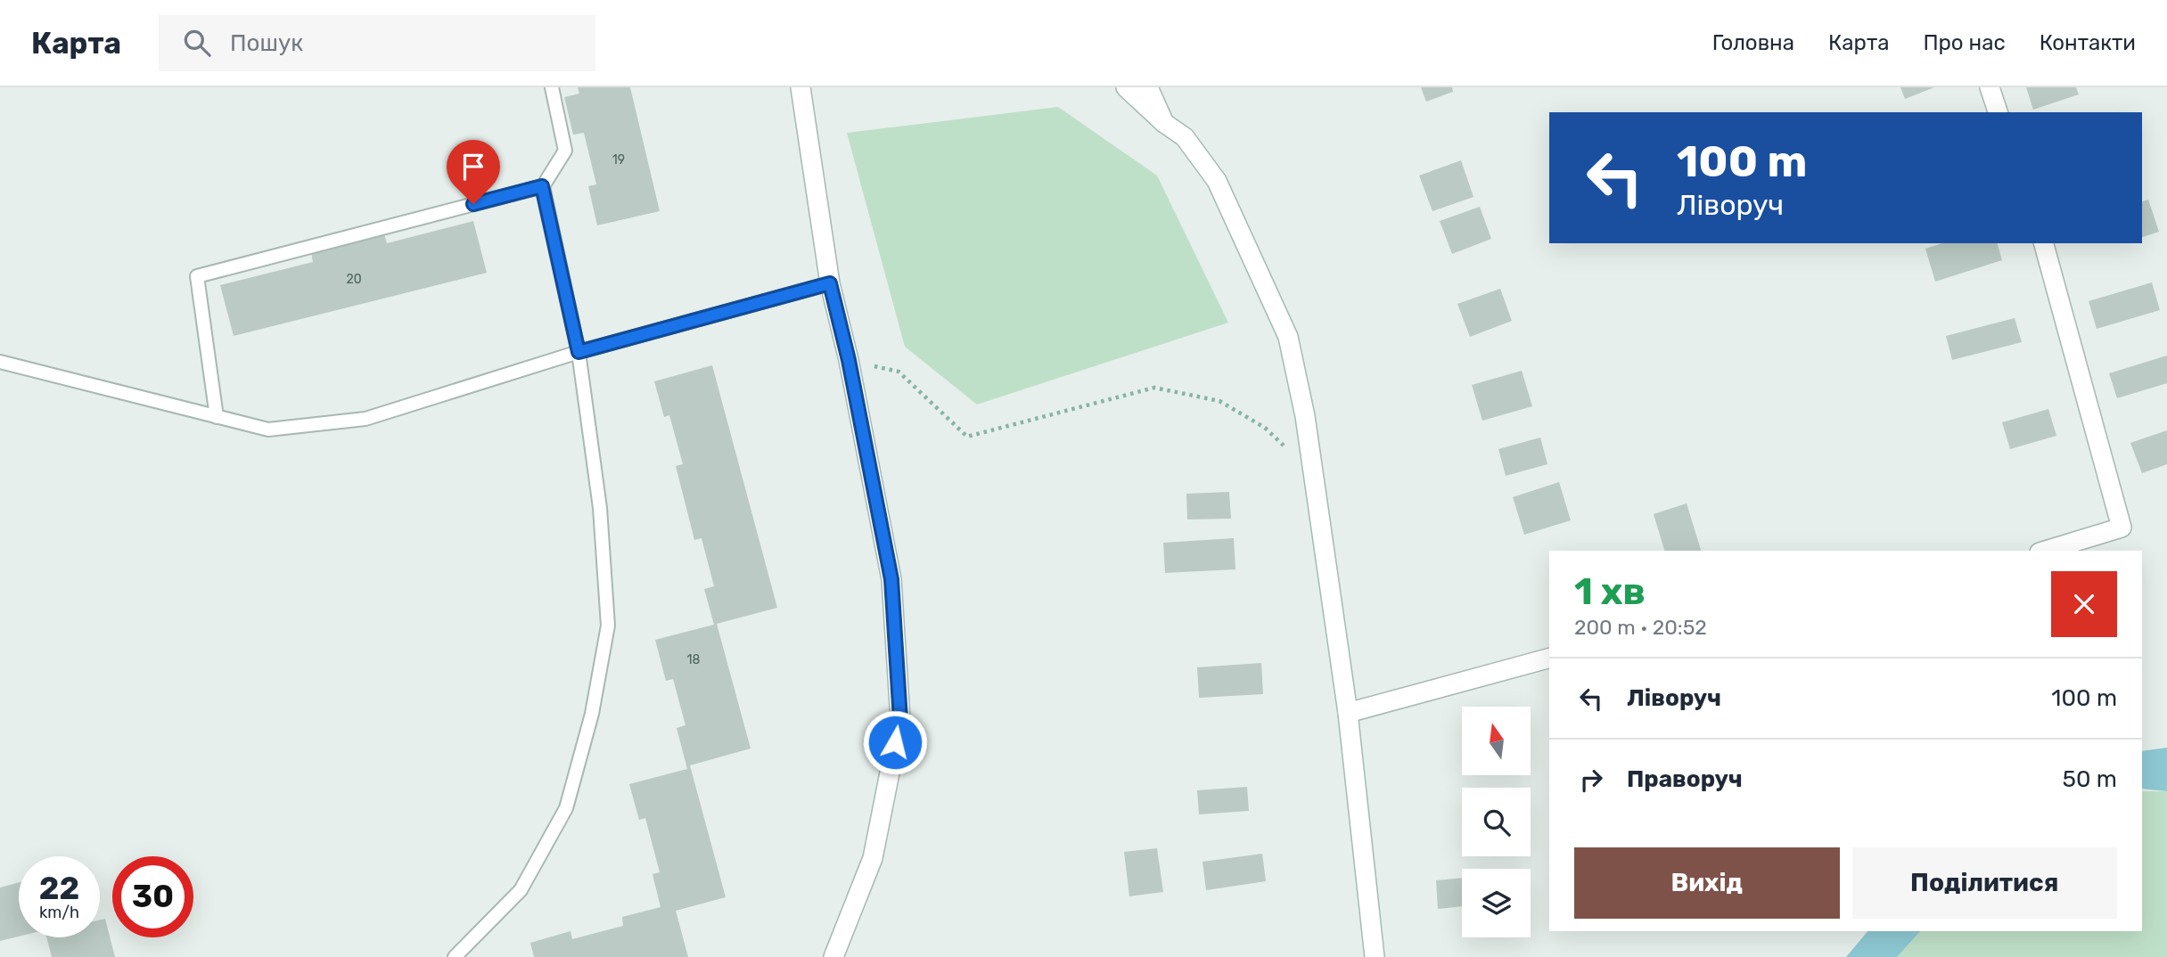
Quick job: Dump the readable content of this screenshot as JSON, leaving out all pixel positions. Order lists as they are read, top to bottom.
{
  "house_numbers": ["19", "20", "18"],
  "north": "top",
  "page": {
    "header": "Карта",
    "search": "Пошук",
    "nav": [
      "Головна",
      "Карта",
      "Про нас",
      "Контакти"
    ],
    "turn": ["100 m", "Ліворуч"],
    "heading": ["1 хв", "200 m · 20:52"],
    "list": [
      {
        "name": "Ліворуч",
        "value": "100 m"
      },
      {
        "name": "Праворуч",
        "value": "50 m"
      }
    ],
    "buttons": ["Вихід", "Поділитися"],
    "speed": "22 km/h",
    "limit": "30"
  }
}
